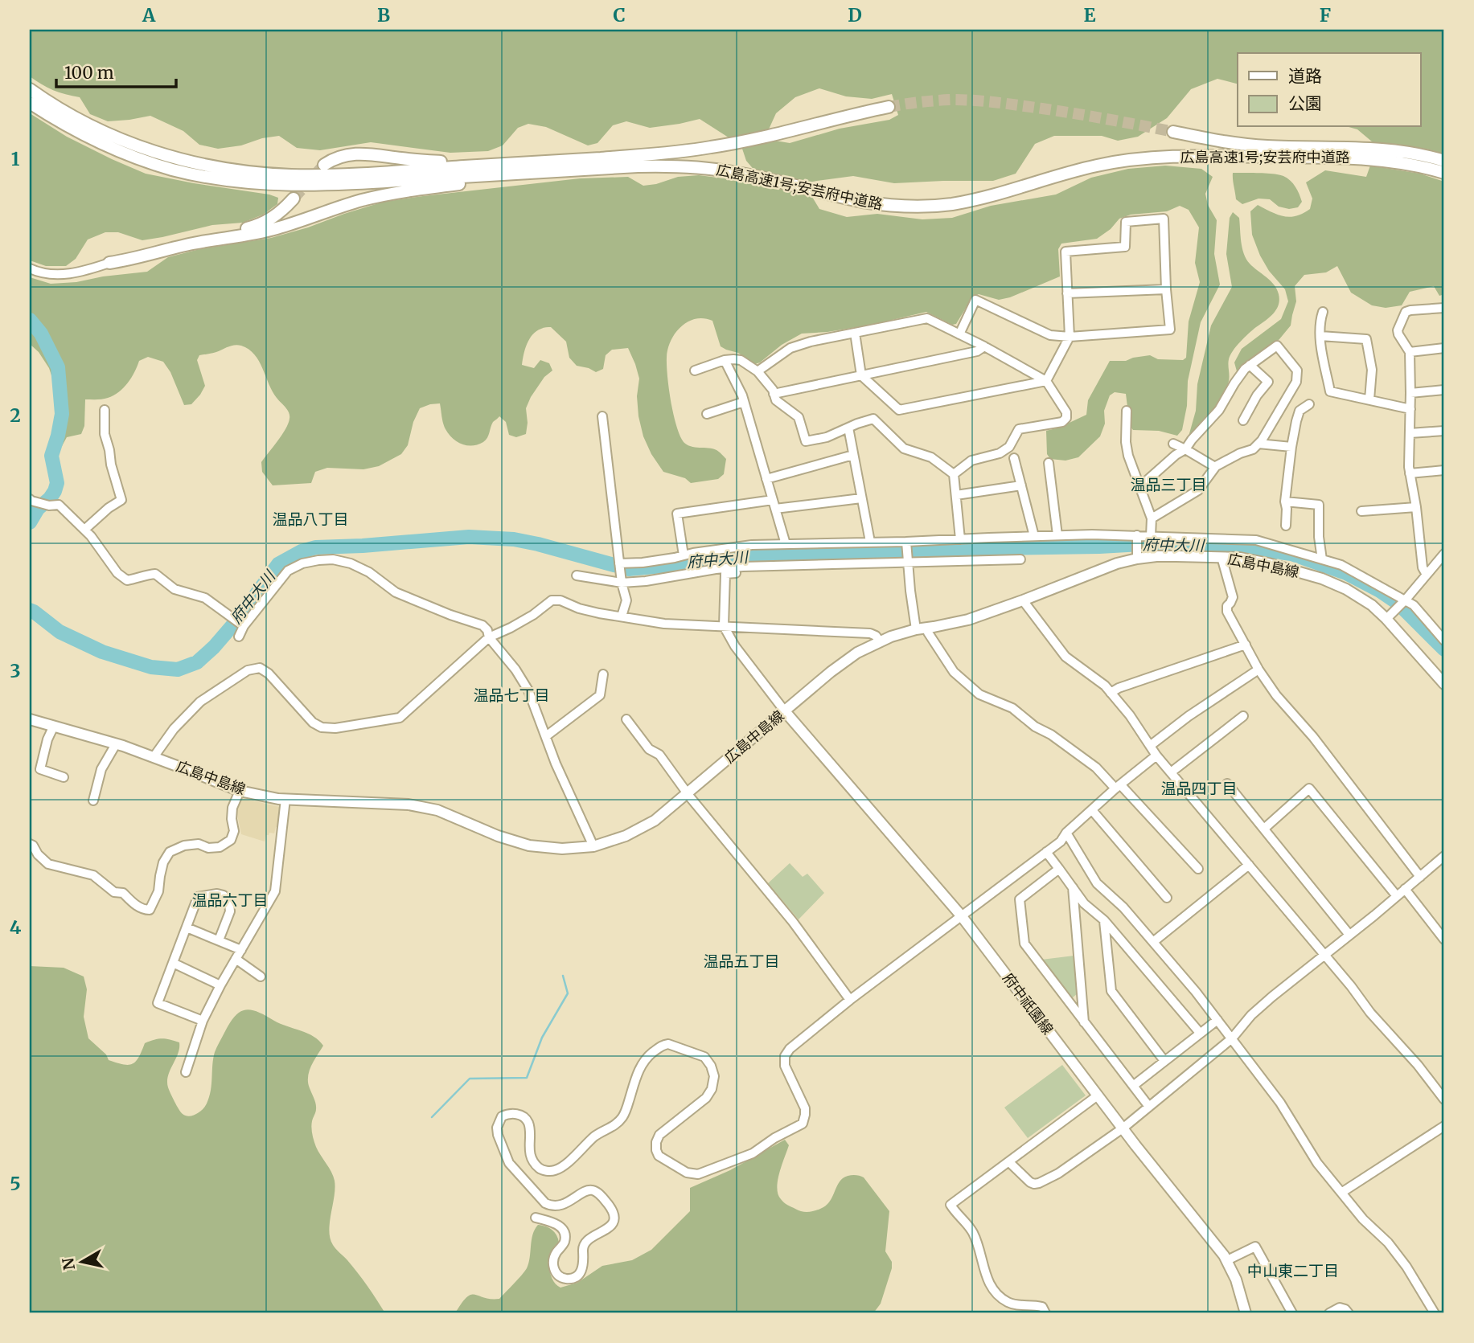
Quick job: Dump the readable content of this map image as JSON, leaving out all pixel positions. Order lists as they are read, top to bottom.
{
  "streets": {
    "highway": ["広島高速1号;安芸府中道路"],
    "main road": ["広島中島線", "府中祇園線"]
  },
  "crossings": [
    ["広島中島線", "府中祇園線"]
  ],
  "districts": [
    "温品三丁目",
    "温品八丁目",
    "温品七丁目",
    "温品四丁目",
    "温品六丁目",
    "温品五丁目",
    "中山東二丁目"
  ],
  "water": ["府中大川"],
  "legend": ["道路", "公園"],
  "scale_bar": "100 m",
  "north": "left",
  "grid": {
    "columns": [
      "A",
      "B",
      "C",
      "D",
      "E",
      "F"
    ],
    "rows": [
      "1",
      "2",
      "3",
      "4",
      "5"
    ]
  }
}
